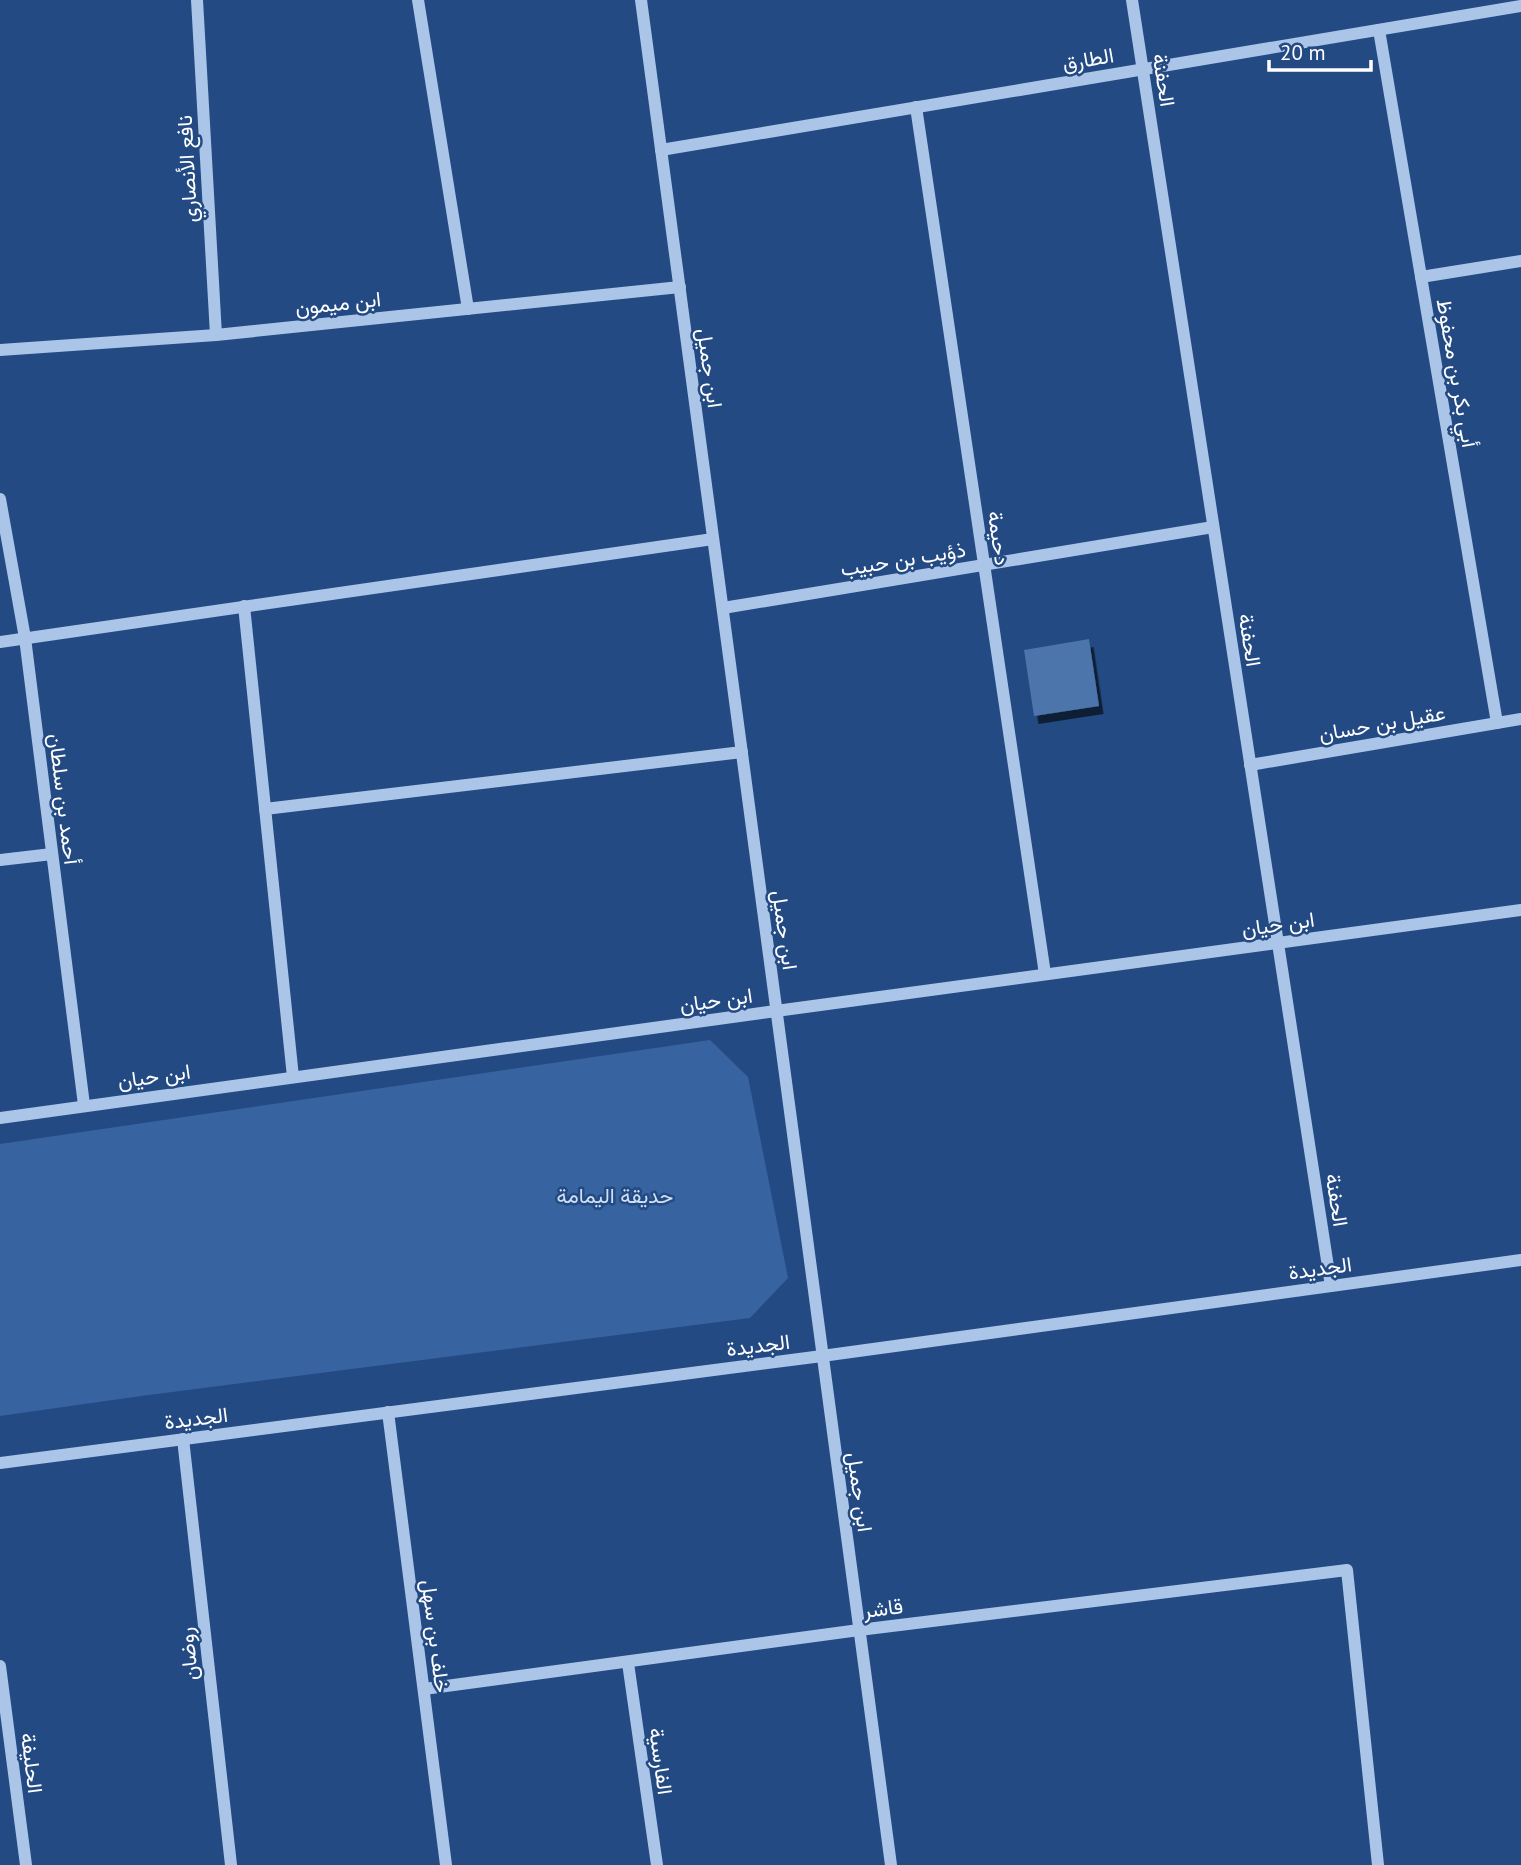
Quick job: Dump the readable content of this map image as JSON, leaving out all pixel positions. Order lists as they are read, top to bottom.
{
  "streets": {
    "street": [
      "الطارق",
      "الحفنة",
      "نافع الأنصاري",
      "ابن ميمون",
      "ابن جميل",
      "أبي بكر بن محفوظ",
      "دحيمة",
      "ذؤيب بن حبيب",
      "عقيل بن حسان",
      "أحمد بن سلطان",
      "ابن حيان",
      "الجديدة",
      "قاشر",
      "خلف بن سهل",
      "روضان",
      "الفارسية",
      "الحليفة"
    ]
  },
  "crossings": [
    ["الطارق", "الحفنة"],
    ["الطارق", "ابن جميل"],
    ["الطارق", "أبي بكر بن محفوظ"],
    ["الطارق", "دحيمة"],
    ["الحفنة", "ذؤيب بن حبيب"],
    ["الحفنة", "عقيل بن حسان"],
    ["الحفنة", "ابن حيان"],
    ["الحفنة", "الجديدة"],
    ["نافع الأنصاري", "ابن ميمون"],
    ["ابن ميمون", "ابن جميل"],
    ["ابن جميل", "ذؤيب بن حبيب"],
    ["ابن جميل", "ابن حيان"],
    ["ابن جميل", "الجديدة"],
    ["ابن جميل", "قاشر"],
    ["أبي بكر بن محفوظ", "عقيل بن حسان"],
    ["دحيمة", "ذؤيب بن حبيب"],
    ["دحيمة", "ابن حيان"],
    ["أحمد بن سلطان", "ابن حيان"],
    ["الجديدة", "خلف بن سهل"],
    ["الجديدة", "روضان"],
    ["قاشر", "خلف بن سهل"],
    ["قاشر", "الفارسية"]
  ],
  "parks": ["حديقة اليمامة"],
  "scale_bar": "20 m"
}
